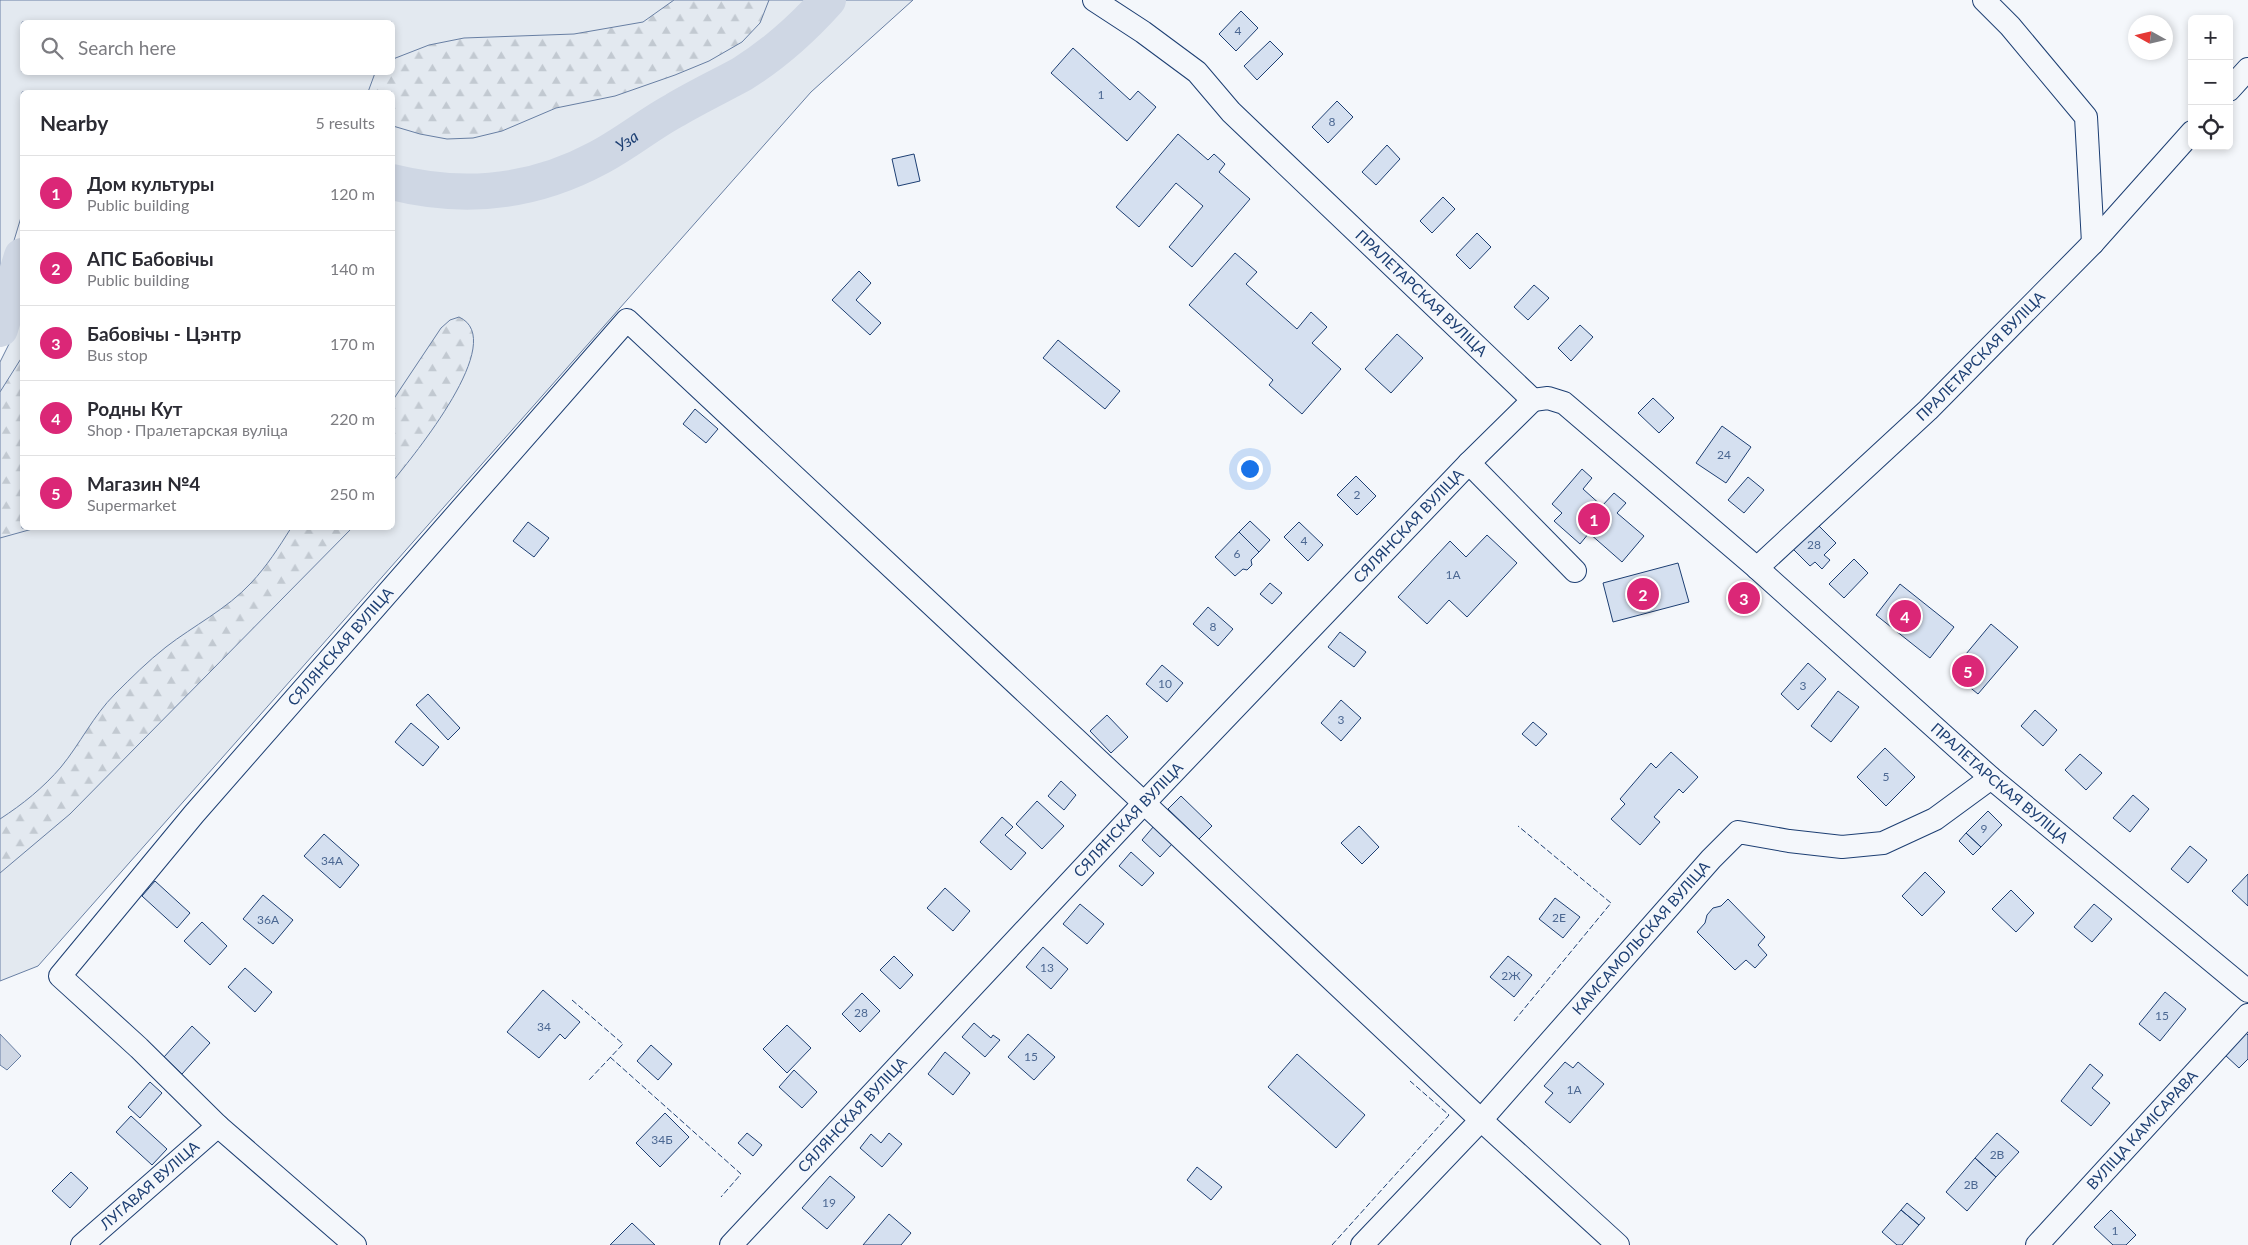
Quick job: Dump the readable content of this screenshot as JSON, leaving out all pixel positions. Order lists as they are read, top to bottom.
{
  "streets": {
    "street": [
      "ПРАЛЕТАРСКАЯ ВУЛІЦА",
      "СЯЛЯНСКАЯ ВУЛІЦА",
      "КАМСАМОЛЬСКАЯ ВУЛІЦА",
      "ВУЛІЦА КАМІСАРАВА",
      "ЛУГАВАЯ ВУЛІЦА"
    ]
  },
  "crossings": [
    ["ПРАЛЕТАРСКАЯ ВУЛІЦА", "СЯЛЯНСКАЯ ВУЛІЦА"],
    ["ПРАЛЕТАРСКАЯ ВУЛІЦА", "КАМСАМОЛЬСКАЯ ВУЛІЦА"],
    ["СЯЛЯНСКАЯ ВУЛІЦА", "ЛУГАВАЯ ВУЛІЦА"]
  ],
  "water": ["Уза"],
  "house_numbers": [
    "4",
    "1",
    "8",
    "24",
    "2",
    "4",
    "28",
    "6",
    "1А",
    "8",
    "10",
    "3",
    "3",
    "5",
    "9",
    "34А",
    "2Е",
    "36А",
    "13",
    "2Ж",
    "28",
    "15",
    "34",
    "15",
    "1А",
    "34Б",
    "2В",
    "2В",
    "19",
    "1"
  ],
  "north": "left",
  "page": {
    "map_buttons": ["+", "−"],
    "search": "Search here",
    "heading": ["Nearby", "5 results"],
    "list": [
      {
        "mark": "1",
        "name": "Дом культуры",
        "note": "Public building",
        "value": "120 m"
      },
      {
        "mark": "2",
        "name": "АПС Бабовічы",
        "note": "Public building",
        "value": "140 m"
      },
      {
        "mark": "3",
        "name": "Бабовічы - Цэнтр",
        "note": "Bus stop",
        "value": "170 m"
      },
      {
        "mark": "4",
        "name": "Родны Кут",
        "note": "Shop · Пралетарская вуліца",
        "value": "220 m"
      },
      {
        "mark": "5",
        "name": "Магазин №4",
        "note": "Supermarket",
        "value": "250 m"
      }
    ],
    "pins": [
      "1",
      "2",
      "3",
      "4",
      "5"
    ]
  }
}
